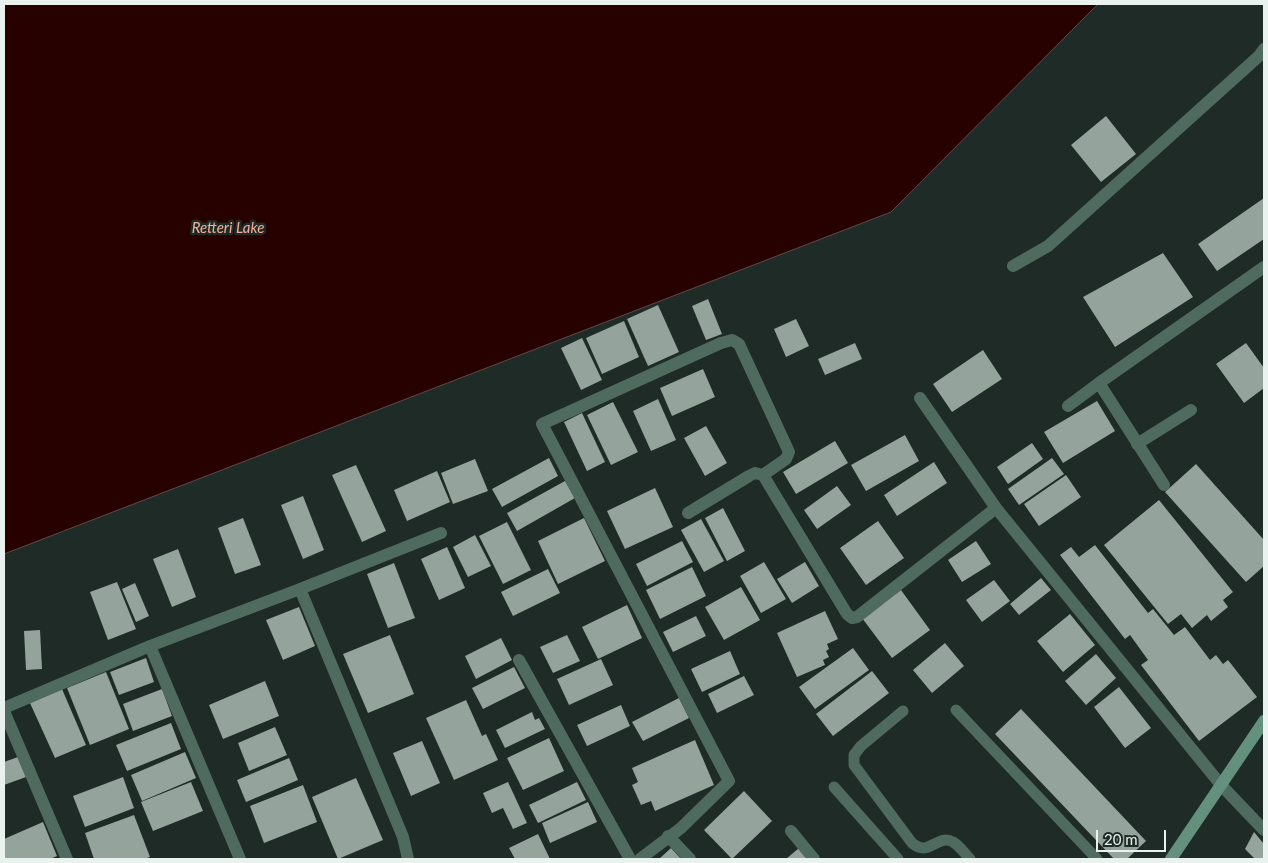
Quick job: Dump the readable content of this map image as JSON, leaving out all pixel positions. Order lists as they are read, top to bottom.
{
  "water": ["Retteri Lake"],
  "scale_bar": "20 m"
}
